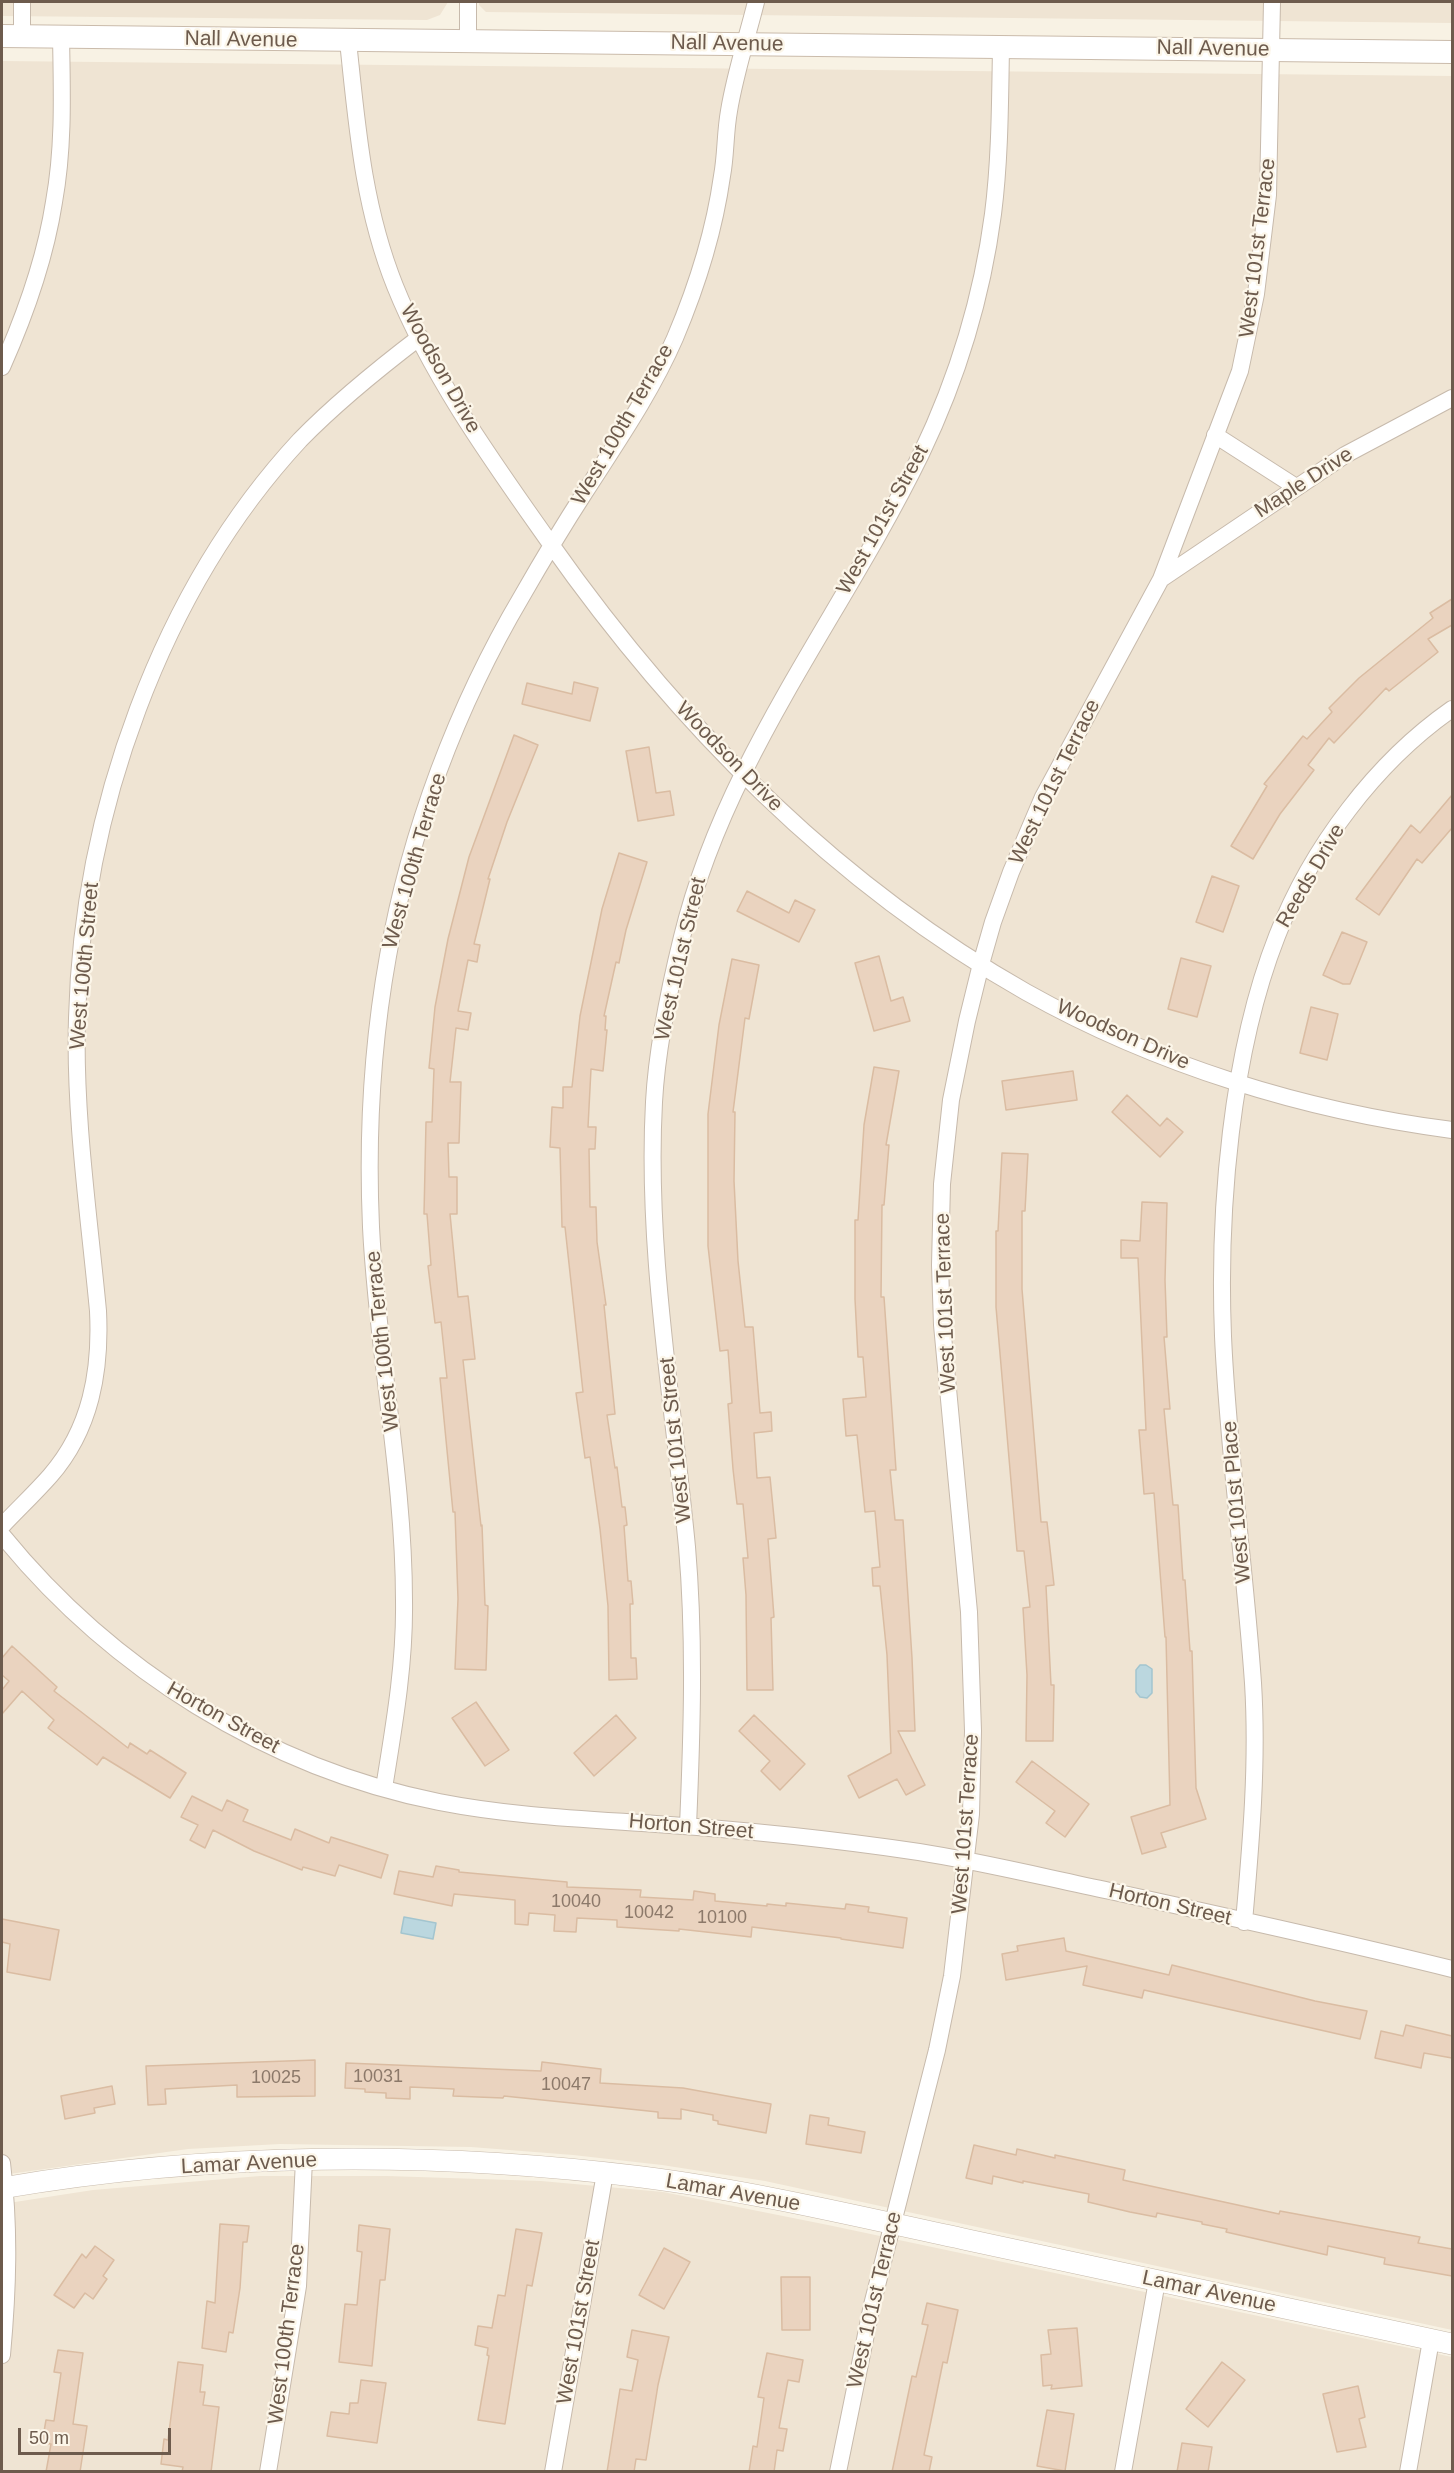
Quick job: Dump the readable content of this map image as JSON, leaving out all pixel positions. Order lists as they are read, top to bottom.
{
  "streets": {
    "main road": ["Nall Avenue"],
    "street": [
      "West 101st Terrace",
      "Woodson Drive",
      "West 100th Terrace",
      "Maple Drive",
      "West 101st Street",
      "Reeds Drive",
      "West 100th Street",
      "West 101st Place",
      "Horton Street",
      "Lamar Avenue"
    ]
  },
  "crossings": [
    ["Nall Avenue", "West 101st Terrace"],
    ["Nall Avenue", "Woodson Drive"],
    ["Nall Avenue", "West 100th Terrace"],
    ["Nall Avenue", "West 101st Street"],
    ["West 101st Terrace", "Woodson Drive"],
    ["West 101st Terrace", "Maple Drive"],
    ["West 101st Terrace", "Horton Street"],
    ["West 101st Terrace", "Lamar Avenue"],
    ["Woodson Drive", "West 100th Terrace"],
    ["Woodson Drive", "West 101st Street"],
    ["Woodson Drive", "Reeds Drive"],
    ["Woodson Drive", "West 100th Street"],
    ["Woodson Drive", "West 101st Place"],
    ["West 100th Terrace", "Horton Street"],
    ["West 100th Terrace", "Lamar Avenue"],
    ["West 101st Street", "Horton Street"],
    ["West 101st Street", "Lamar Avenue"],
    ["Reeds Drive", "West 101st Place"],
    ["West 101st Place", "Horton Street"]
  ],
  "house_numbers": [
    "10040",
    "10042",
    "10100",
    "10031",
    "10025",
    "10047"
  ],
  "scale_bar": "50 m"
}
